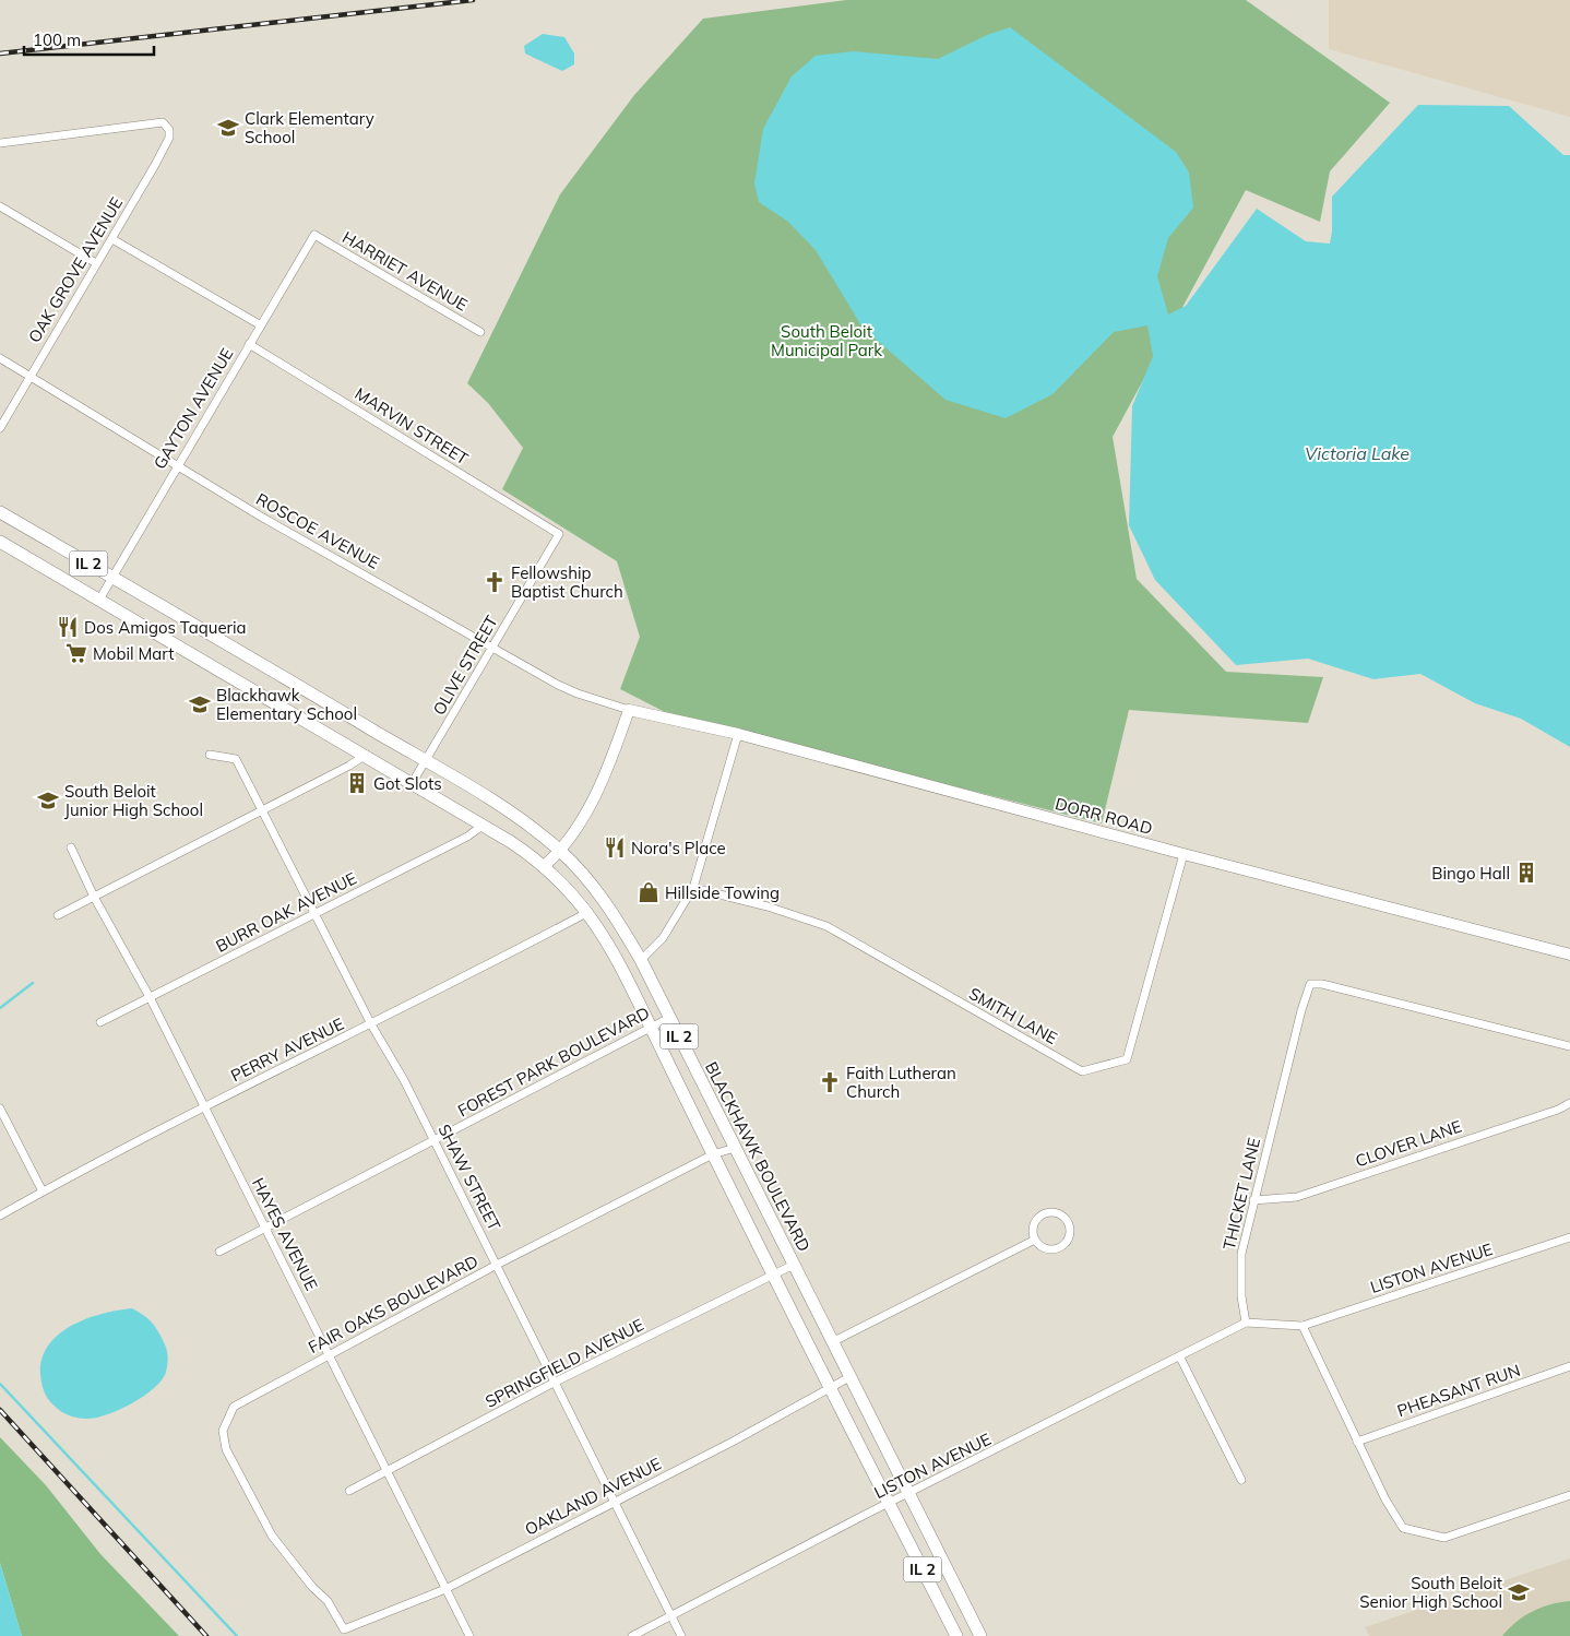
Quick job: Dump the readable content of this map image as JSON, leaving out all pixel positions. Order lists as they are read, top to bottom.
{
  "streets": {
    "main road": ["IL 2", "BLACKHAWK BOULEVARD"],
    "street": [
      "OAK GROVE AVENUE",
      "HARRIET AVENUE",
      "GAYTON AVENUE",
      "MARVIN STREET",
      "ROSCOE AVENUE",
      "OLIVE STREET",
      "DORR ROAD",
      "BURR OAK AVENUE",
      "SMITH LANE",
      "PERRY AVENUE",
      "FOREST PARK BOULEVARD",
      "CLOVER LANE",
      "SHAW STREET",
      "THICKET LANE",
      "HAYES AVENUE",
      "LISTON AVENUE",
      "FAIR OAKS BOULEVARD",
      "SPRINGFIELD AVENUE",
      "PHEASANT RUN",
      "OAKLAND AVENUE"
    ]
  },
  "crossings": [
    ["OAK GROVE AVENUE", "ROSCOE AVENUE"],
    ["HARRIET AVENUE", "GAYTON AVENUE"],
    ["GAYTON AVENUE", "MARVIN STREET"],
    ["GAYTON AVENUE", "ROSCOE AVENUE"],
    ["GAYTON AVENUE", "IL 2"],
    ["GAYTON AVENUE", "BLACKHAWK BOULEVARD"],
    ["MARVIN STREET", "OLIVE STREET"],
    ["ROSCOE AVENUE", "OLIVE STREET"],
    ["ROSCOE AVENUE", "DORR ROAD"],
    ["IL 2", "OLIVE STREET"],
    ["IL 2", "BURR OAK AVENUE"],
    ["IL 2", "PERRY AVENUE"],
    ["IL 2", "FOREST PARK BOULEVARD"],
    ["IL 2", "LISTON AVENUE"],
    ["IL 2", "FAIR OAKS BOULEVARD"],
    ["IL 2", "SPRINGFIELD AVENUE"],
    ["IL 2", "OAKLAND AVENUE"],
    ["OLIVE STREET", "BLACKHAWK BOULEVARD"],
    ["DORR ROAD", "SMITH LANE"],
    ["BURR OAK AVENUE", "SHAW STREET"],
    ["BURR OAK AVENUE", "HAYES AVENUE"],
    ["PERRY AVENUE", "SHAW STREET"],
    ["PERRY AVENUE", "HAYES AVENUE"],
    ["FOREST PARK BOULEVARD", "BLACKHAWK BOULEVARD"],
    ["FOREST PARK BOULEVARD", "SHAW STREET"],
    ["FOREST PARK BOULEVARD", "HAYES AVENUE"],
    ["CLOVER LANE", "THICKET LANE"],
    ["BLACKHAWK BOULEVARD", "LISTON AVENUE"],
    ["BLACKHAWK BOULEVARD", "FAIR OAKS BOULEVARD"],
    ["BLACKHAWK BOULEVARD", "SPRINGFIELD AVENUE"],
    ["BLACKHAWK BOULEVARD", "OAKLAND AVENUE"],
    ["SHAW STREET", "LISTON AVENUE"],
    ["SHAW STREET", "FAIR OAKS BOULEVARD"],
    ["SHAW STREET", "SPRINGFIELD AVENUE"],
    ["SHAW STREET", "OAKLAND AVENUE"],
    ["THICKET LANE", "LISTON AVENUE"],
    ["HAYES AVENUE", "FAIR OAKS BOULEVARD"],
    ["HAYES AVENUE", "SPRINGFIELD AVENUE"],
    ["HAYES AVENUE", "OAKLAND AVENUE"],
    ["FAIR OAKS BOULEVARD", "OAKLAND AVENUE"]
  ],
  "water": ["Victoria Lake"],
  "parks": ["South Beloit Municipal Park"],
  "places": {
    "school or university": [
      "Clark Elementary School",
      "Blackhawk Elementary School",
      "South Beloit Junior High School",
      "South Beloit Senior High School"
    ],
    "church": ["Fellowship Baptist Church", "Faith Lutheran Church"],
    "restaurant": ["Dos Amigos Taqueria", "Nora's Place"],
    "supermarket": ["Mobil Mart"],
    "building": ["Got Slots", "Bingo Hall"],
    "shop": ["Hillside Towing"]
  },
  "scale_bar": "100 m"
}
